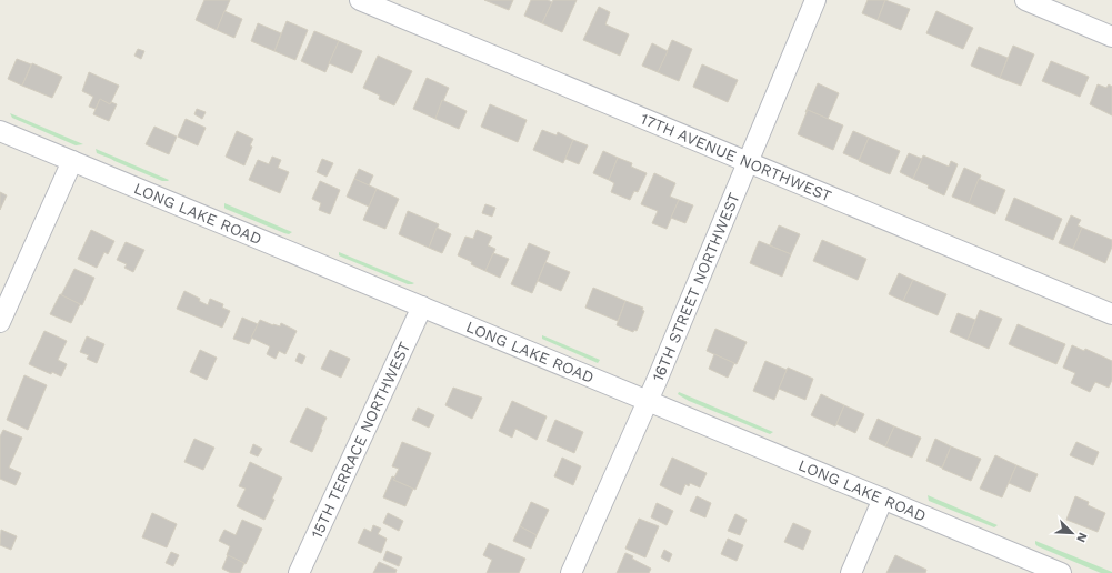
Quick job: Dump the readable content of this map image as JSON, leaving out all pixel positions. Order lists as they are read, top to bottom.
{
  "streets": {
    "street": [
      "17TH AVENUE NORTHWEST",
      "LONG LAKE ROAD",
      "16TH STREET NORTHWEST",
      "15TH TERRACE NORTHWEST"
    ]
  },
  "crossings": [
    ["17TH AVENUE NORTHWEST", "16TH STREET NORTHWEST"],
    ["LONG LAKE ROAD", "16TH STREET NORTHWEST"],
    ["LONG LAKE ROAD", "15TH TERRACE NORTHWEST"]
  ],
  "north": "bottom right"
}
